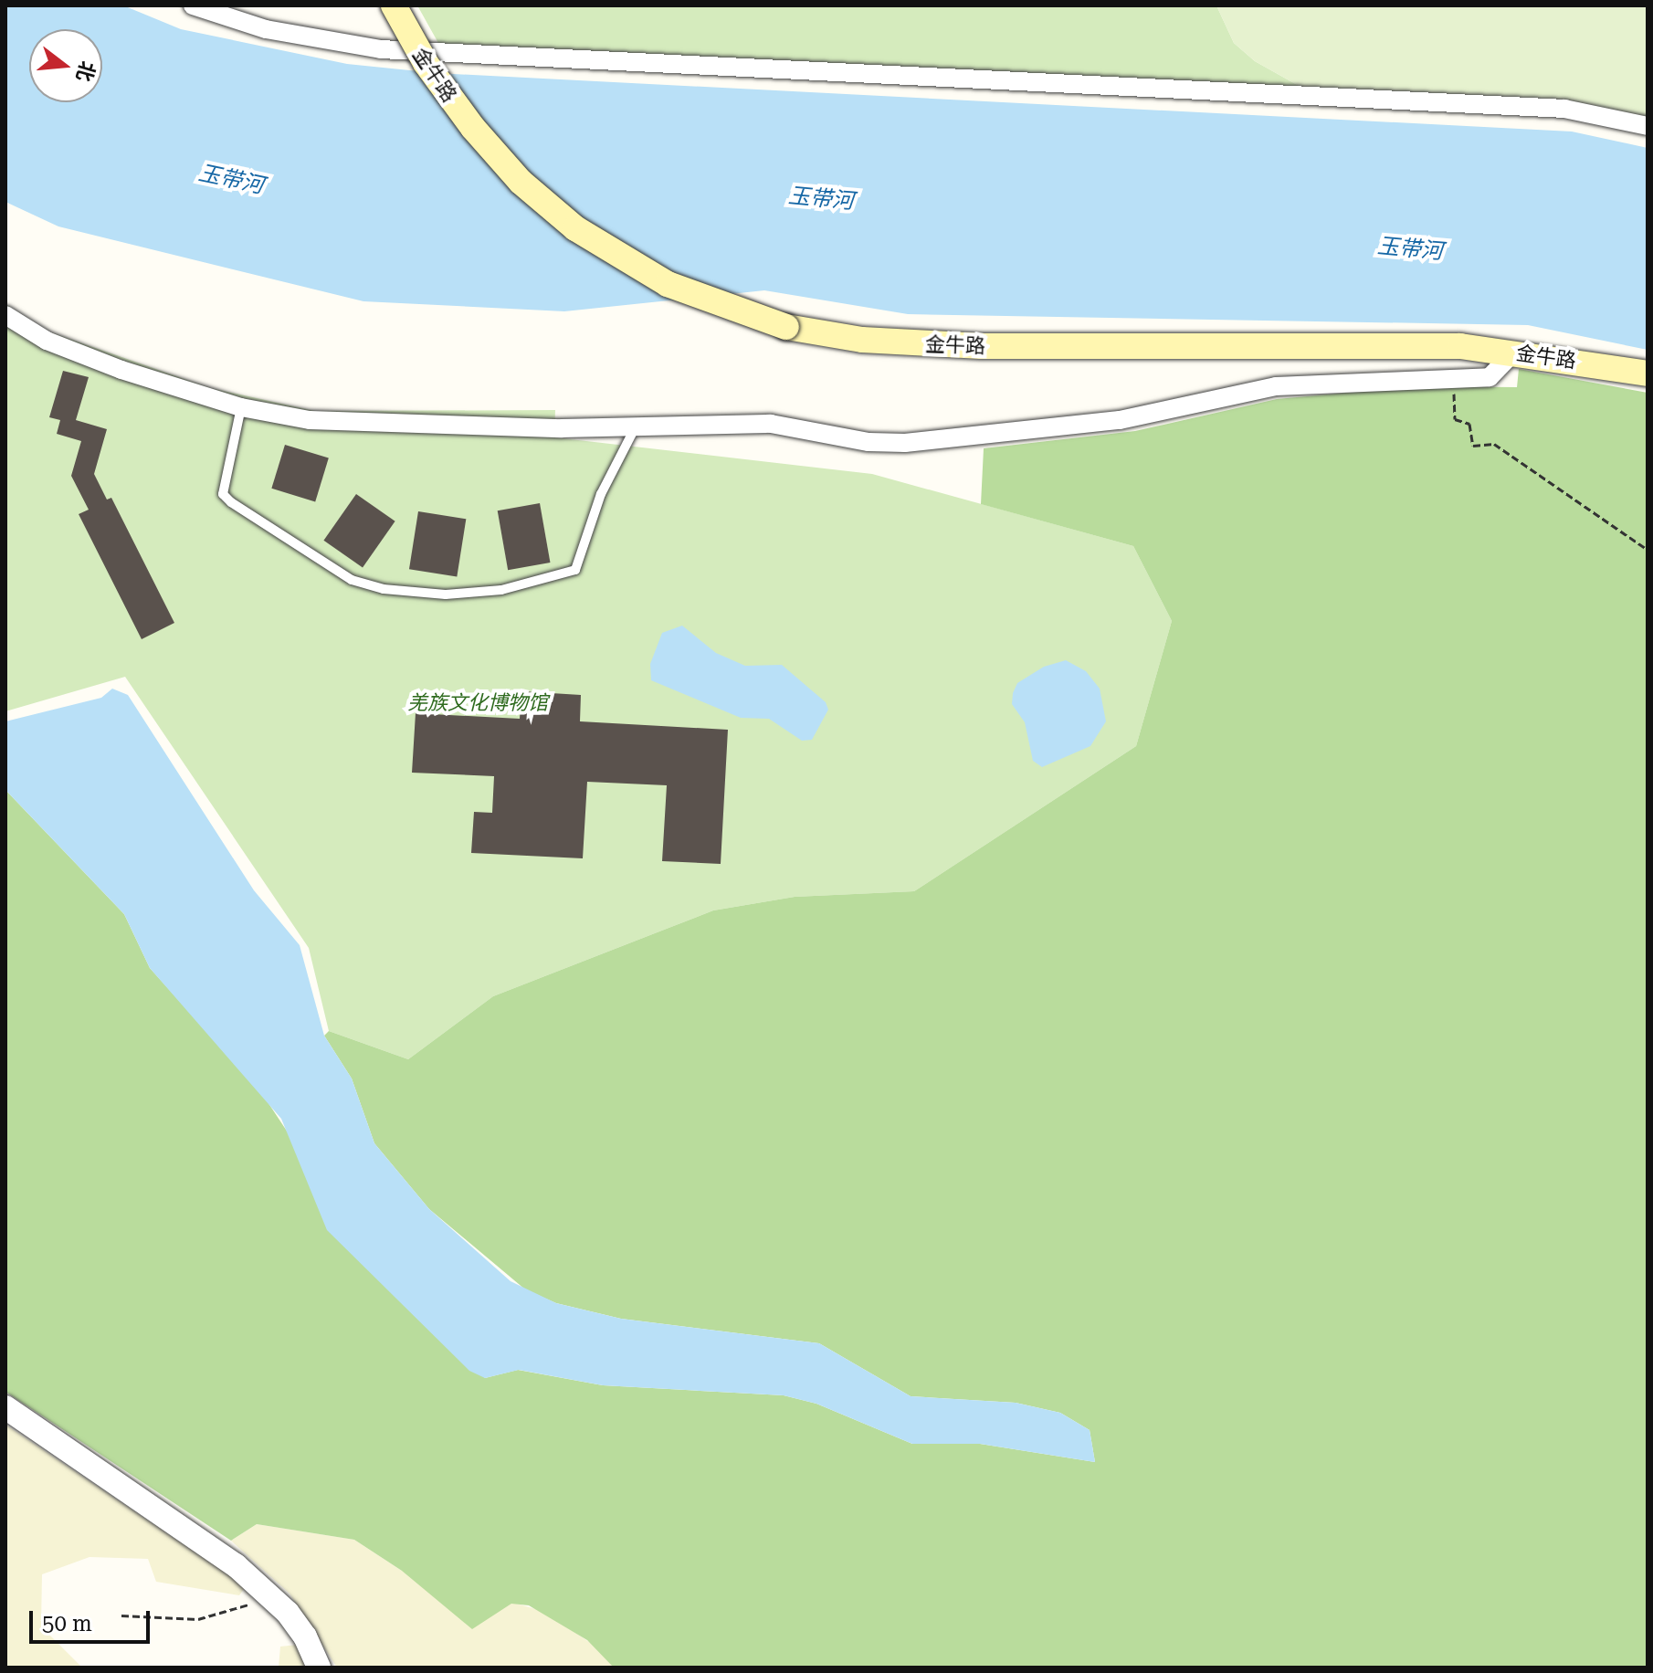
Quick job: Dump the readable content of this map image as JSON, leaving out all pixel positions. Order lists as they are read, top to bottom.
{
  "streets": {
    "main road": ["金牛路"]
  },
  "water": ["玉带河"],
  "parks": ["羌族文化博物馆"],
  "scale_bar": "50 m",
  "north": "right"
}
